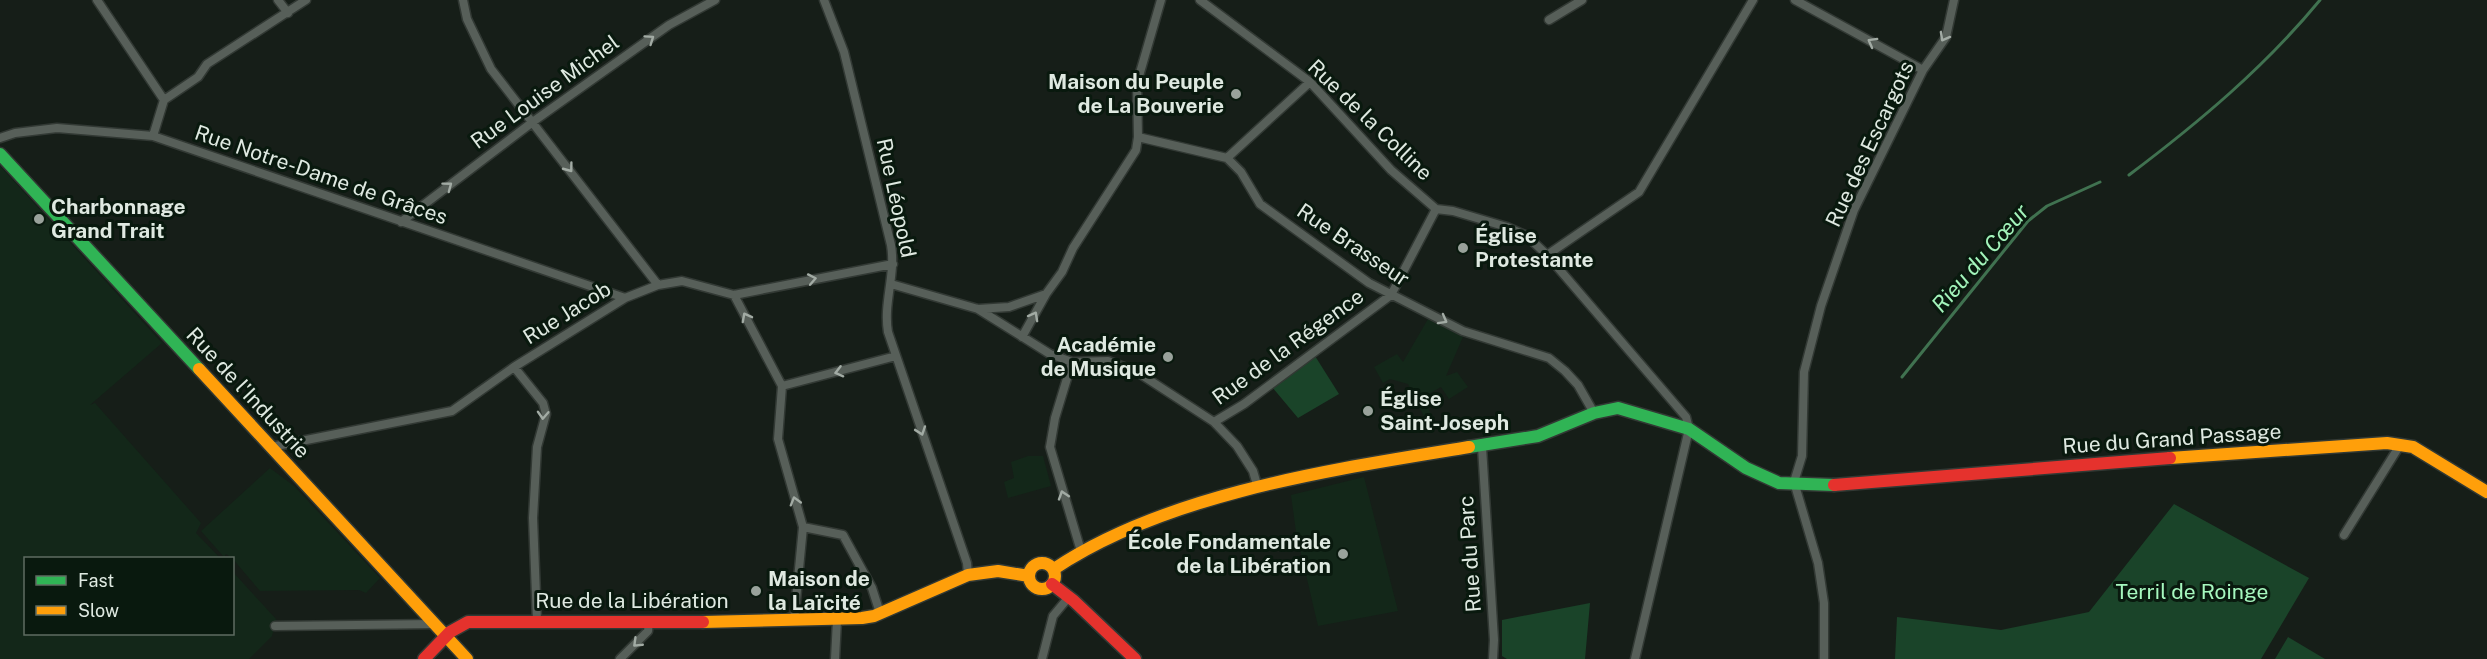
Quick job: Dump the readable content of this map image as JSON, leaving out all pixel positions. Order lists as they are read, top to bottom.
{
  "streets": {
    "street": [
      "Rue Louise Michel",
      "Rue de la Colline",
      "Rue des Escargots",
      "Rue Notre-Dame de Grâces",
      "Rue Léopold",
      "Rue Brasseur",
      "Rue Jacob",
      "Rue de la Régence",
      "Rue de l'Industrie",
      "Rue du Grand Passage",
      "Rue du Parc",
      "Rue de la Libération"
    ]
  },
  "crossings": [
    ["Rue Louise Michel", "Rue Notre-Dame de Grâces"],
    ["Rue de la Colline", "Rue de la Régence"],
    ["Rue des Escargots", "Rue du Grand Passage"],
    ["Rue Notre-Dame de Grâces", "Rue Jacob"],
    ["Rue Léopold", "Rue Jacob"],
    ["Rue Léopold", "Rue de la Libération"],
    ["Rue Brasseur", "Rue de la Régence"],
    ["Rue Jacob", "Rue de l'Industrie"],
    ["Rue de l'Industrie", "Rue de la Libération"]
  ],
  "one_way": ["Rue Louise Michel", "Rue Léopold", "Rue Brasseur"],
  "water": ["Rieu du Cœur"],
  "parks": ["Terril de Roinge"],
  "places": [
    "Maison du Peuple de La Bouverie",
    "Charbonnage Grand Trait",
    "Église Protestante",
    "Académie de Musique",
    "Église Saint-Joseph",
    "École Fondamentale de la Libération",
    "Maison de la Laïcité"
  ],
  "legend": ["Fast", "Slow"]
}
